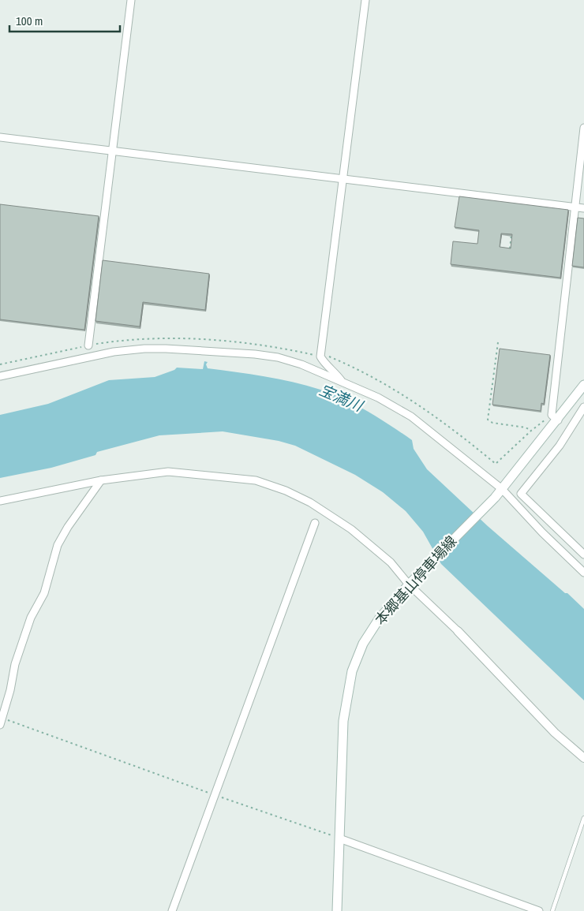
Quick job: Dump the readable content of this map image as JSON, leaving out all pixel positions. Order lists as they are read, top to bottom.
{
  "streets": {
    "main road": ["本郷基山停車場線"]
  },
  "water": ["宝満川"],
  "scale_bar": "100 m"
}
